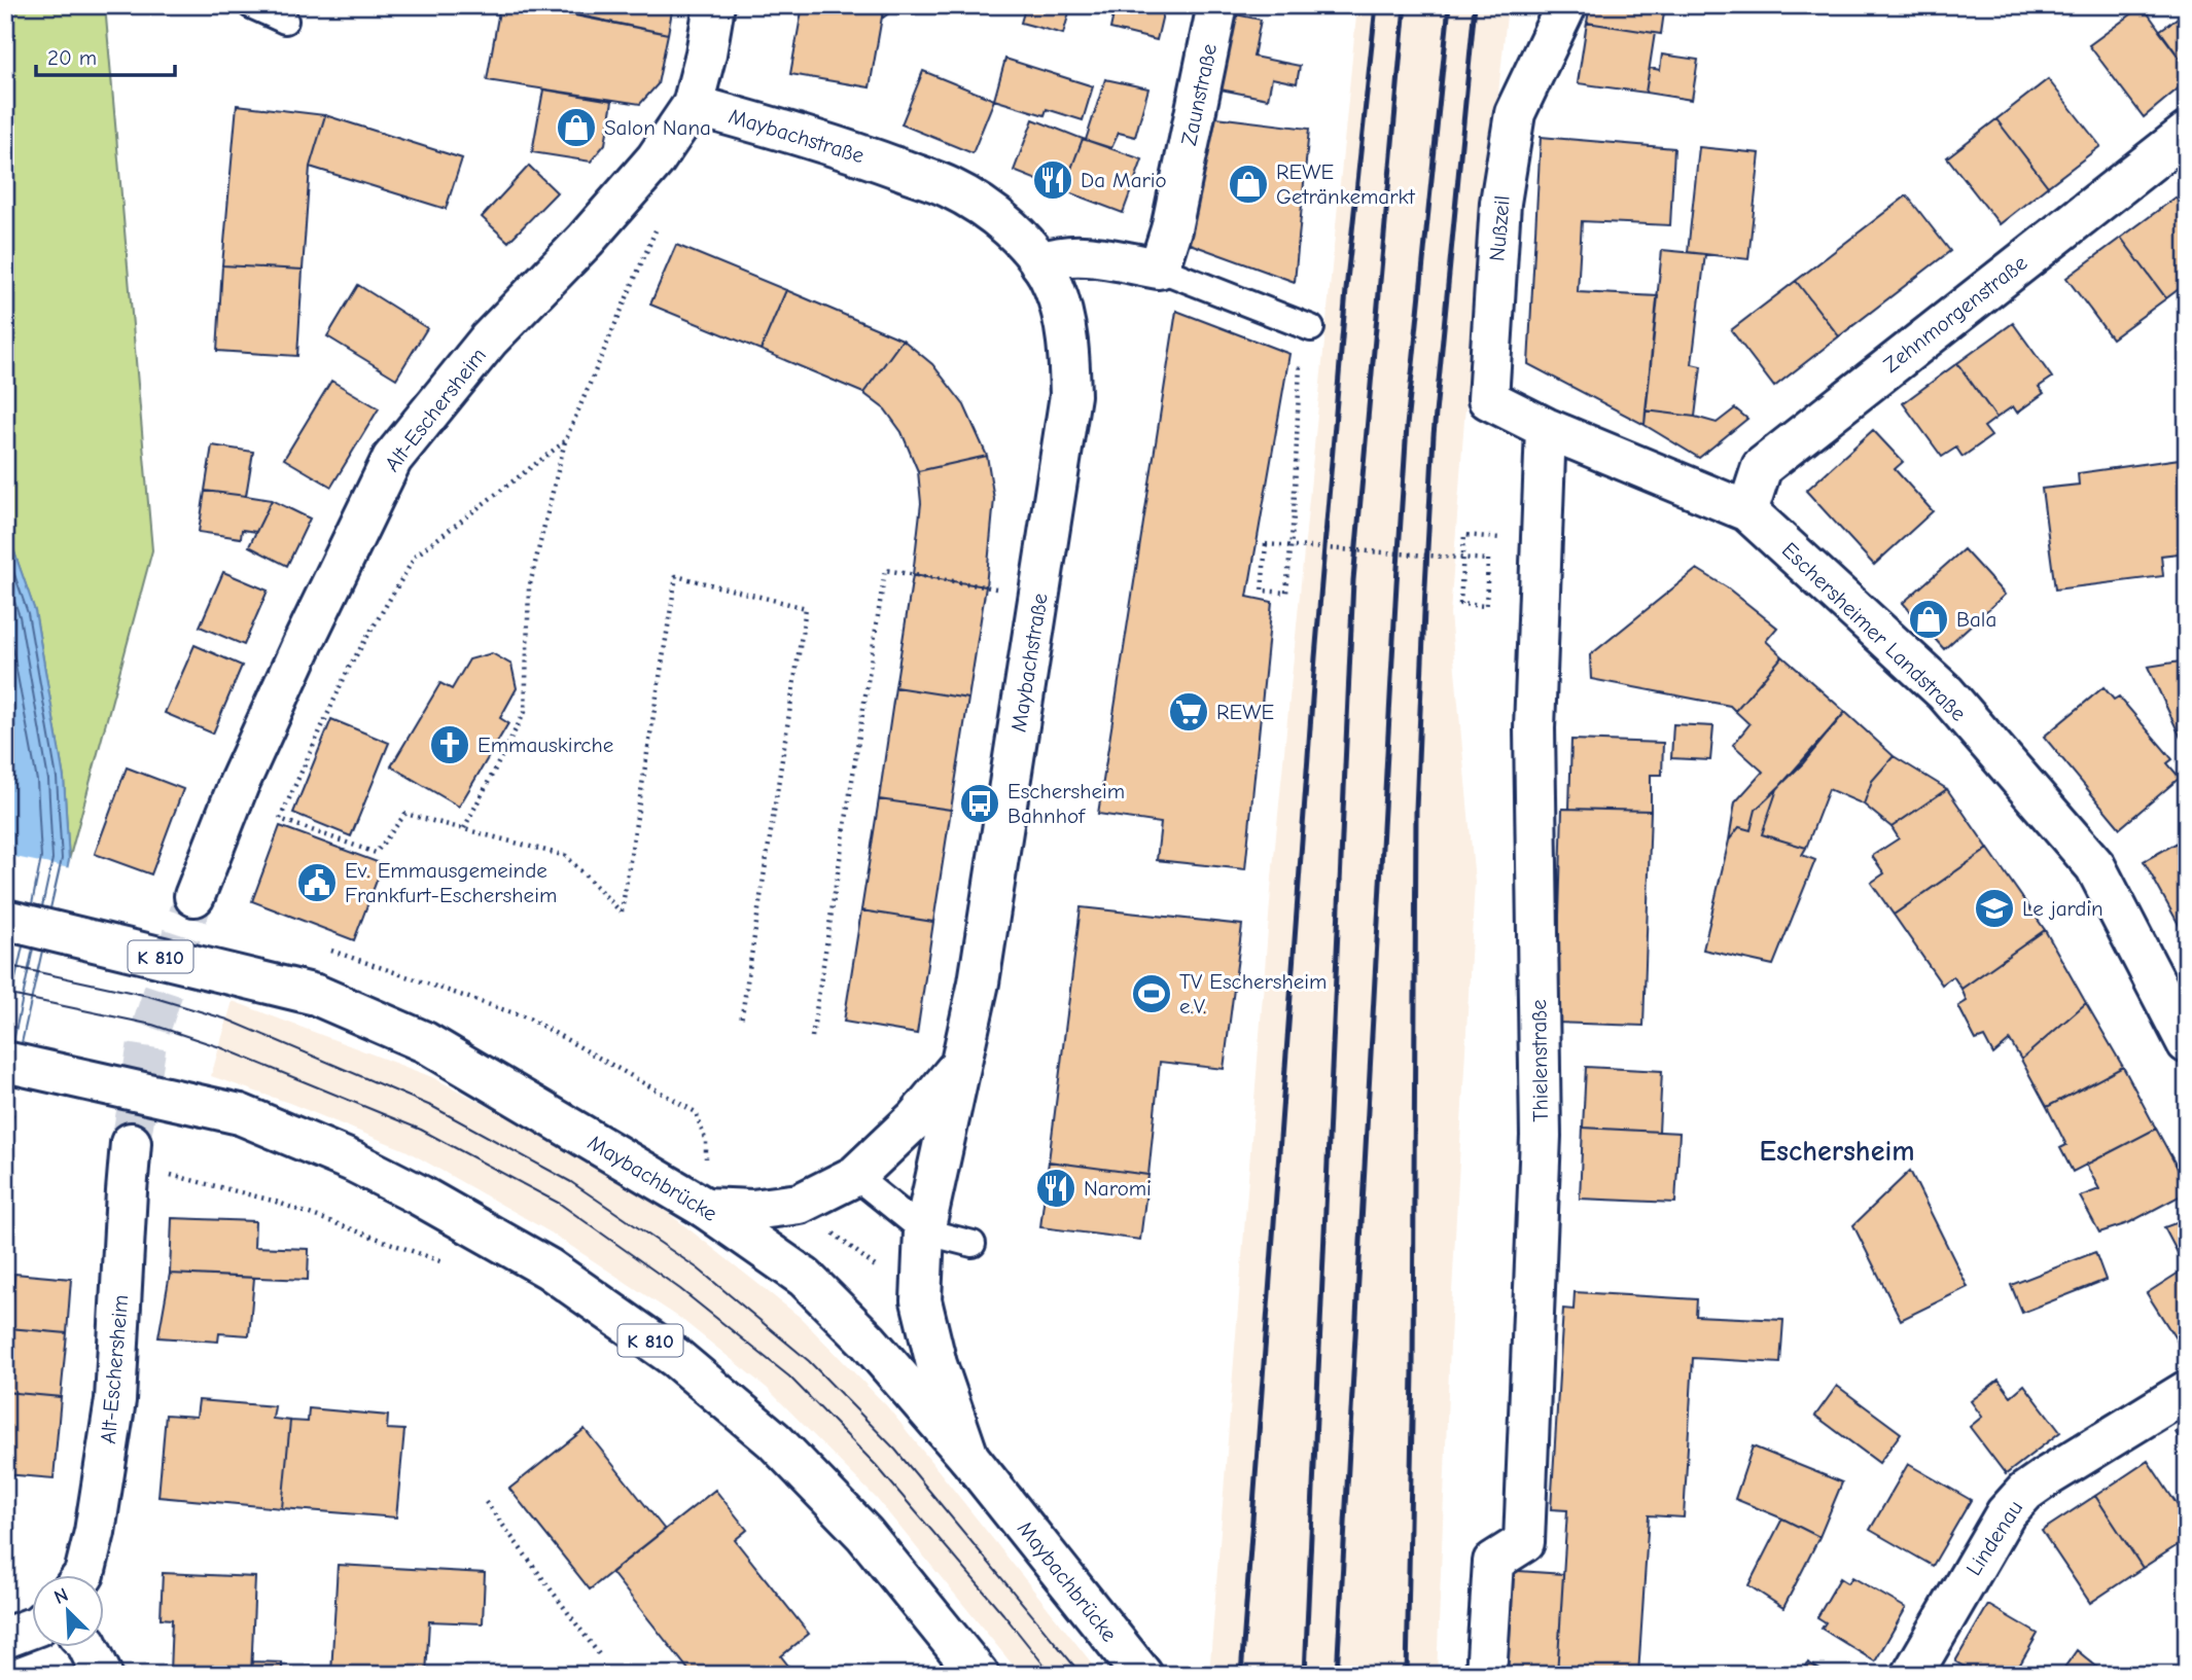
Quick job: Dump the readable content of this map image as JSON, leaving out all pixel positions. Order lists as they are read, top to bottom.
{
  "streets": {
    "street": [
      "Zaunstraße",
      "Maybachstraße",
      "Nußzeil",
      "Zehnmorgenstraße",
      "Alt-Eschersheim",
      "Eschersheimer Landstraße",
      "K 810",
      "Thielenstraße",
      "Maybachbrücke",
      "Lindenau"
    ]
  },
  "crossings": [
    ["Maybachstraße", "Alt-Eschersheim"],
    ["Maybachstraße", "Maybachbrücke"],
    ["Nußzeil", "Eschersheimer Landstraße"],
    ["Nußzeil", "Thielenstraße"],
    ["Zehnmorgenstraße", "Eschersheimer Landstraße"],
    ["Eschersheimer Landstraße", "Thielenstraße"]
  ],
  "districts": ["Eschersheim"],
  "places": {
    "shop": ["Salon Nana", "REWE Getränkemarkt", "Bala"],
    "restaurant": ["Da Mario", "Naromi"],
    "supermarket": ["REWE"],
    "church": ["Emmauskirche"],
    "bus stop": ["Eschersheim Bahnhof"],
    "public building": ["Ev. Emmausgemeinde Frankfurt-Eschersheim"],
    "school or university": ["Le jardin"],
    "sports": ["TV Eschersheim e.V."]
  },
  "scale_bar": "20 m",
  "north": "top left"
}
